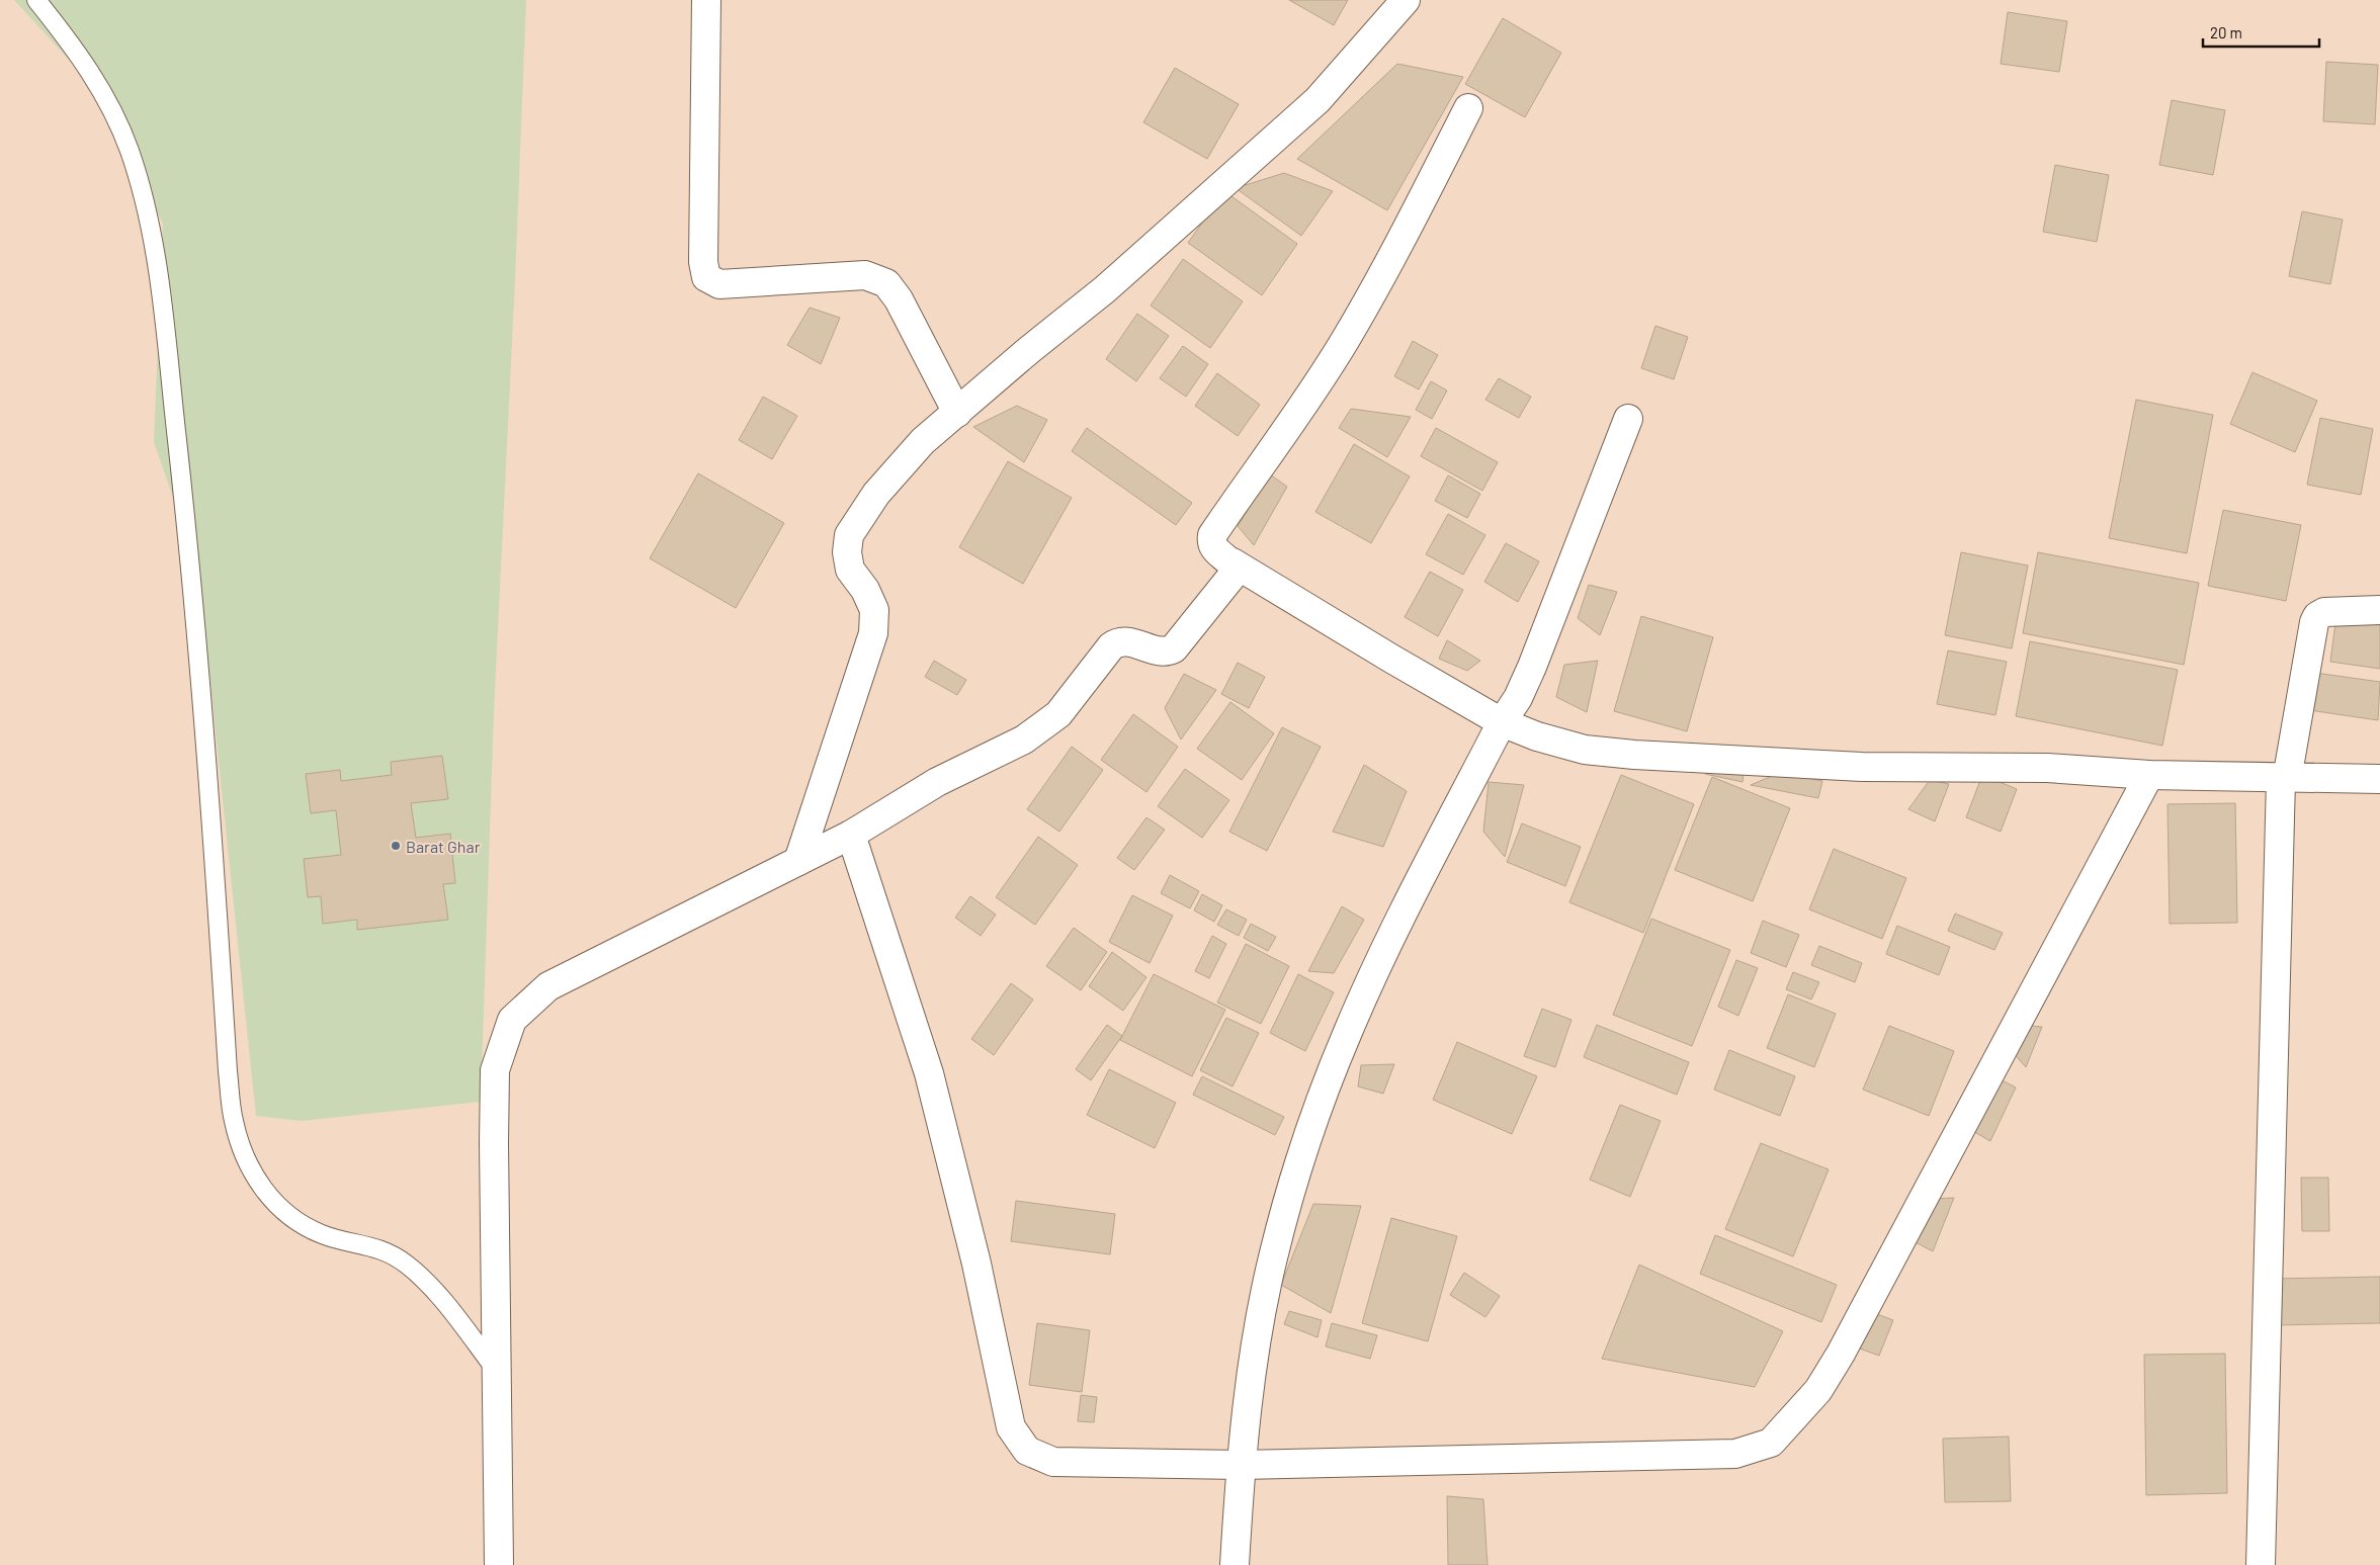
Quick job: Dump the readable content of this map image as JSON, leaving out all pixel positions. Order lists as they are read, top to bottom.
{
  "places": ["Barat Ghar"],
  "scale_bar": "20 m"
}
